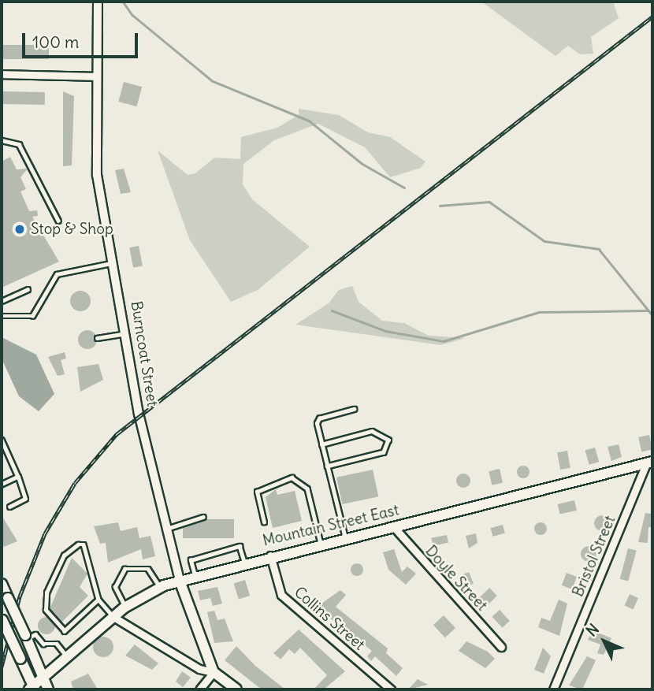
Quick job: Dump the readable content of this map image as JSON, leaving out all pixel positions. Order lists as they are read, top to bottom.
{
  "streets": {
    "main road": ["Burncoat Street", "Mountain Street East"],
    "street": ["Bristol Street", "Doyle Street", "Collins Street"]
  },
  "crossings": [
    ["Burncoat Street", "Mountain Street East"],
    ["Mountain Street East", "Bristol Street"],
    ["Mountain Street East", "Doyle Street"],
    ["Mountain Street East", "Collins Street"]
  ],
  "places": ["Stop & Shop"],
  "scale_bar": "100 m",
  "north": "top left"
}
